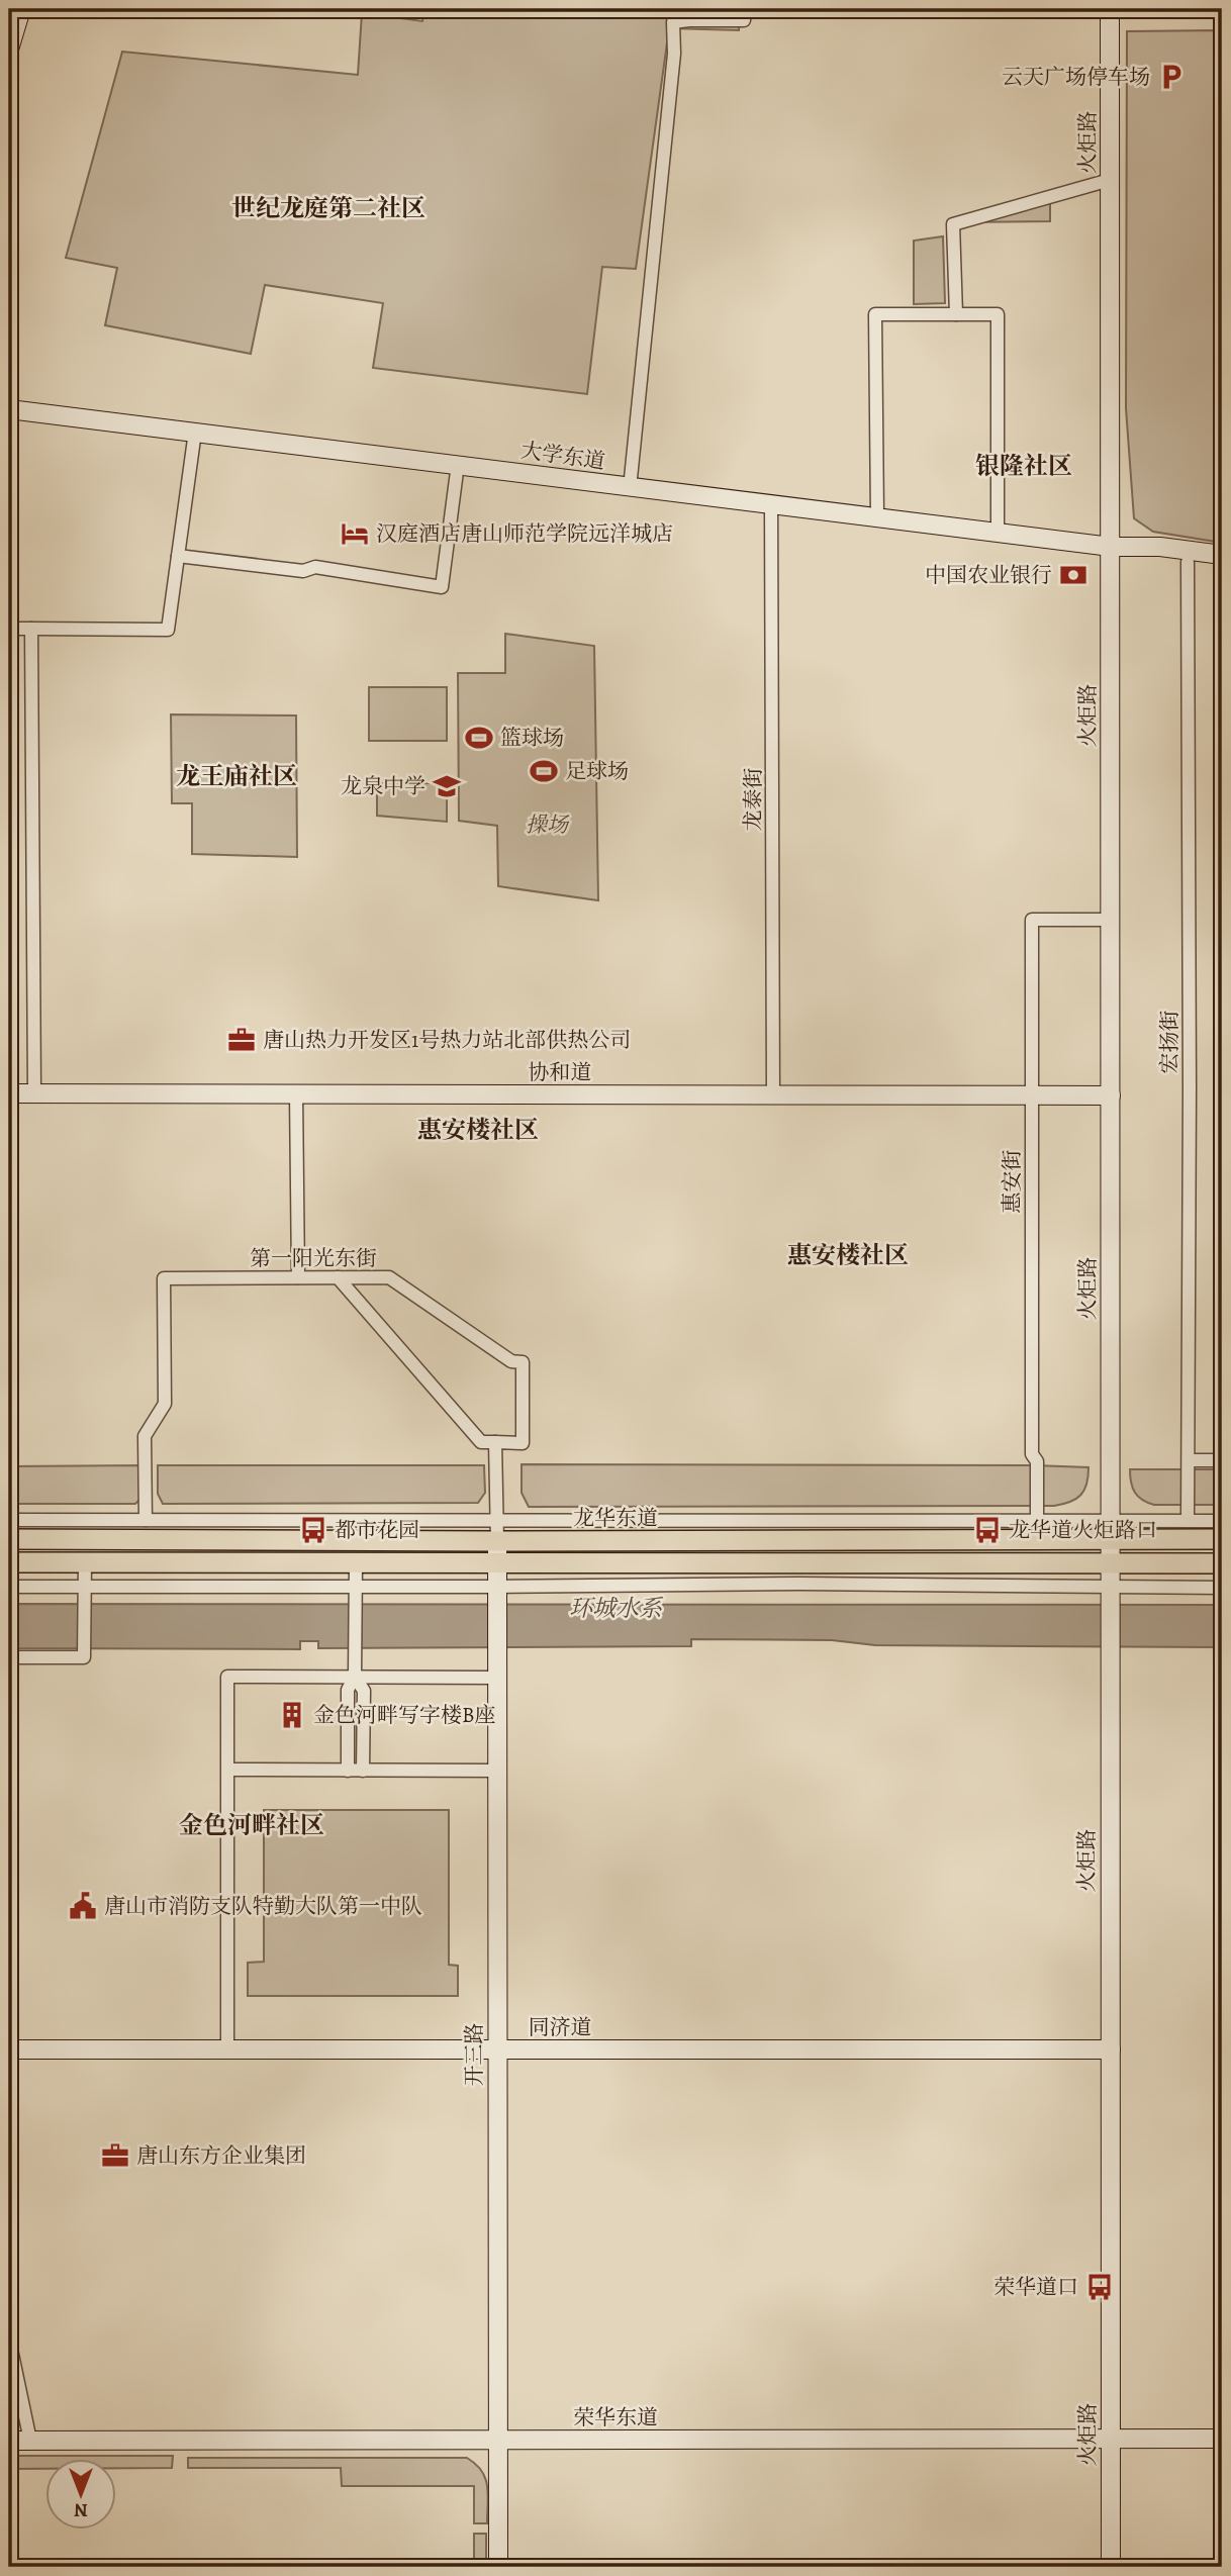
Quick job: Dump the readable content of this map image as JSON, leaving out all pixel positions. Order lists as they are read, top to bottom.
{
  "streets": {
    "main road": ["龙华东道"],
    "street": [
      "火炬路",
      "大学东道",
      "龙泰街",
      "宏扬街",
      "协和道",
      "惠安街",
      "第一阳光东街",
      "同济道",
      "开三路",
      "荣华东道"
    ]
  },
  "crossings": [
    ["火炬路", "大学东道"],
    ["火炬路", "协和道"],
    ["火炬路", "惠安街"],
    ["火炬路", "龙华东道"],
    ["火炬路", "同济道"],
    ["火炬路", "荣华东道"],
    ["大学东道", "龙泰街"],
    ["大学东道", "宏扬街"],
    ["龙泰街", "协和道"],
    ["协和道", "惠安街"],
    ["龙华东道", "开三路"],
    ["同济道", "开三路"],
    ["开三路", "荣华东道"]
  ],
  "districts": [
    "世纪龙庭第二社区",
    "银隆社区",
    "龙王庙社区",
    "惠安楼社区",
    "惠安楼社区",
    "金色河畔社区"
  ],
  "water": ["环城水系"],
  "parks": ["操场"],
  "places": {
    "parking": ["云天广场停车场"],
    "hotel": ["汉庭酒店唐山师范学院远洋城店"],
    "bank": ["中国农业银行"],
    "sports": ["篮球场", "足球场"],
    "school or university": ["龙泉中学"],
    "office": ["唐山热力开发区1号热力站北部供热公司", "唐山东方企业集团"],
    "bus stop": ["都市花园", "龙华道火炬路口", "荣华道口"],
    "building": ["金色河畔写字楼B座"],
    "public building": ["唐山市消防支队特勤大队第一中队"]
  },
  "north": "bottom"
}
